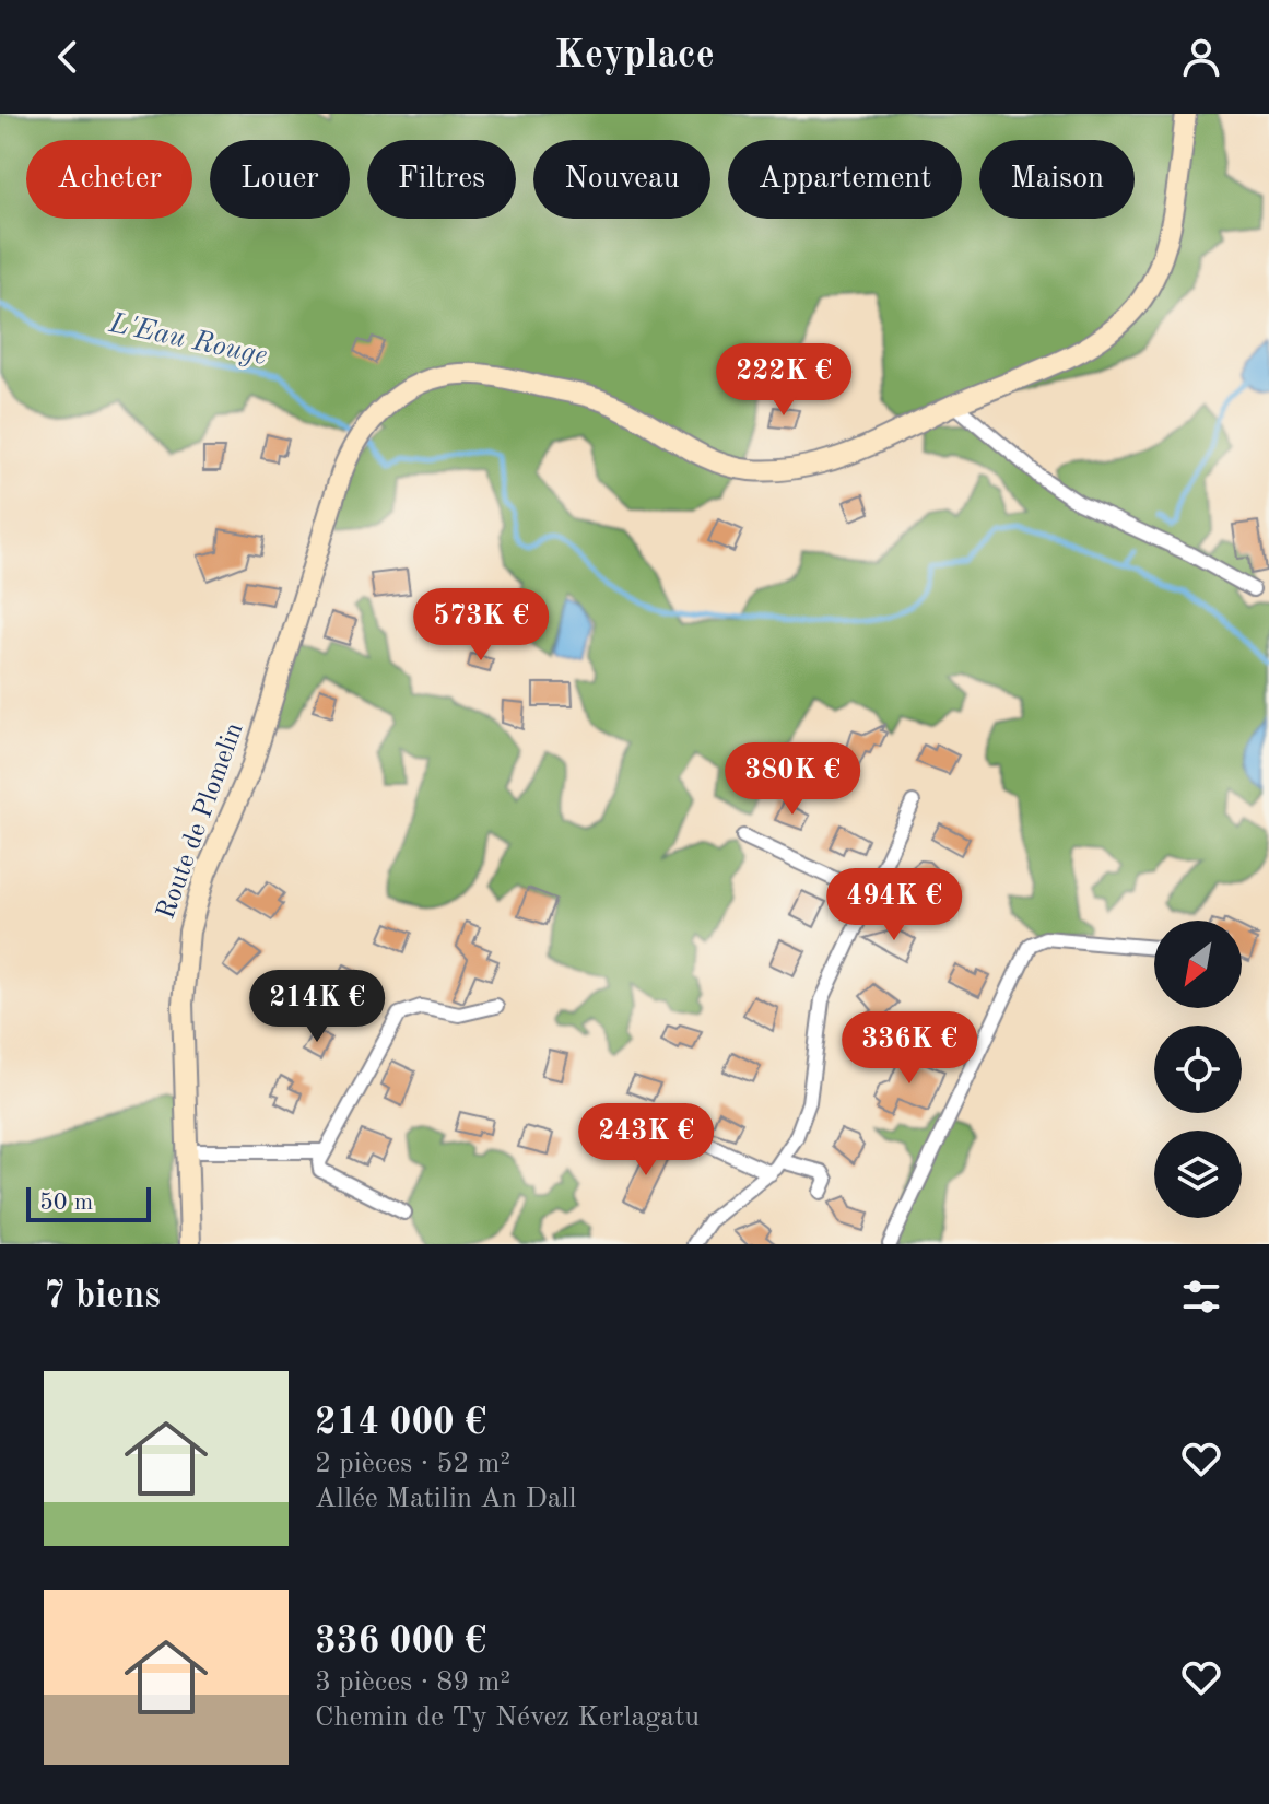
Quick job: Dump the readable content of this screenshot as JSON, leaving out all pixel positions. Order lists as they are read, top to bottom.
{
  "streets": {
    "street": ["Route de Plomelin"]
  },
  "water": ["L'Eau Rouge"],
  "scale_bar": "50 m",
  "north": "bottom left",
  "page": {
    "header": "Keyplace",
    "chip": [
      "Acheter",
      "Louer",
      "Filtres",
      "Nouveau",
      "Appartement",
      "Maison"
    ],
    "price": [
      "222K €",
      "573K €",
      "380K €",
      "494K €",
      "214K €",
      "336K €",
      "243K €"
    ],
    "scale": "50 m",
    "heading": "7 biens",
    "list": [
      {
        "name": "214 000 €",
        "note": "2 pièces · 52 m² · Allée Matilin An Dall"
      },
      {
        "name": "336 000 €",
        "note": "3 pièces · 89 m² · Chemin de Ty Névez Kerlagatu"
      }
    ]
  }
}
